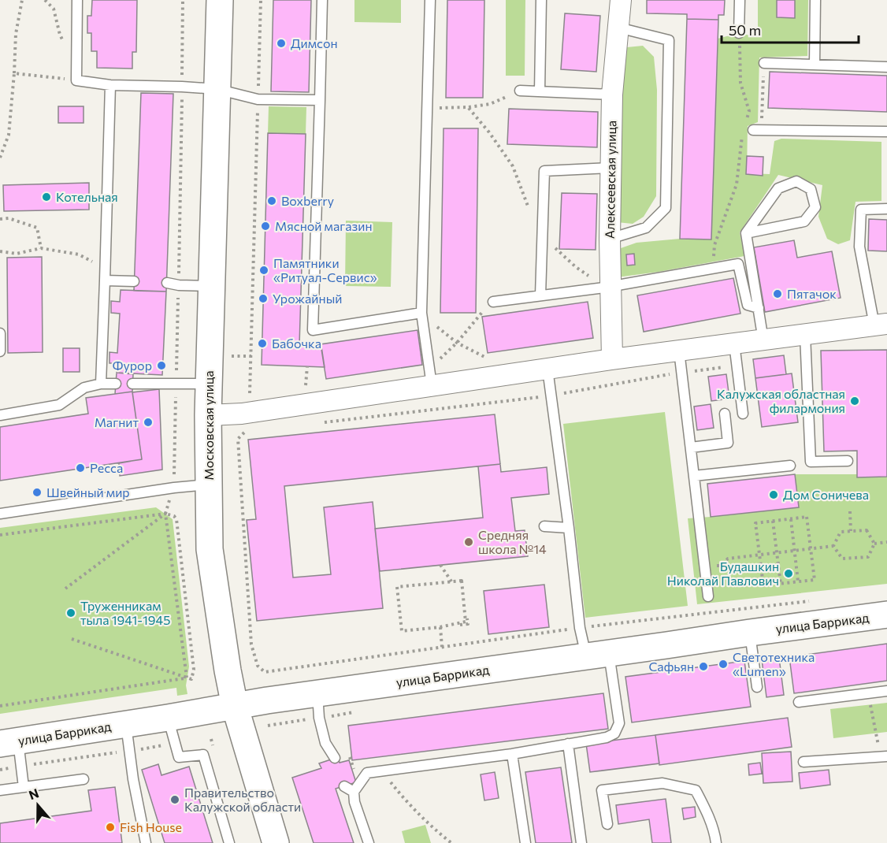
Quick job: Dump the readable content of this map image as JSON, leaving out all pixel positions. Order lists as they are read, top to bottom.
{
  "streets": {
    "street": ["Алексеевская улица", "Московская улица", "улица Баррикад"]
  },
  "crossings": [
    ["Московская улица", "улица Баррикад"]
  ],
  "places": [
    "Димсон",
    "Котельная",
    "Boxberry",
    "Мясной магазин",
    "Памятники «Ритуал-Сервис»",
    "Пятачок",
    "Урожайный",
    "Бабочка",
    "Фурор",
    "Калужская областная филармония",
    "Магнит",
    "Ресса",
    "Швейный мир",
    "Дом Соничева",
    "Средняя школа №14",
    "Будашкин Николай Павлович",
    "Труженникам тыла 1941-1945",
    "Светотехника «Lumen»",
    "Сафьян",
    "Правительство Калужской области",
    "Fish House"
  ],
  "scale_bar": "50 m",
  "north": "top"
}
